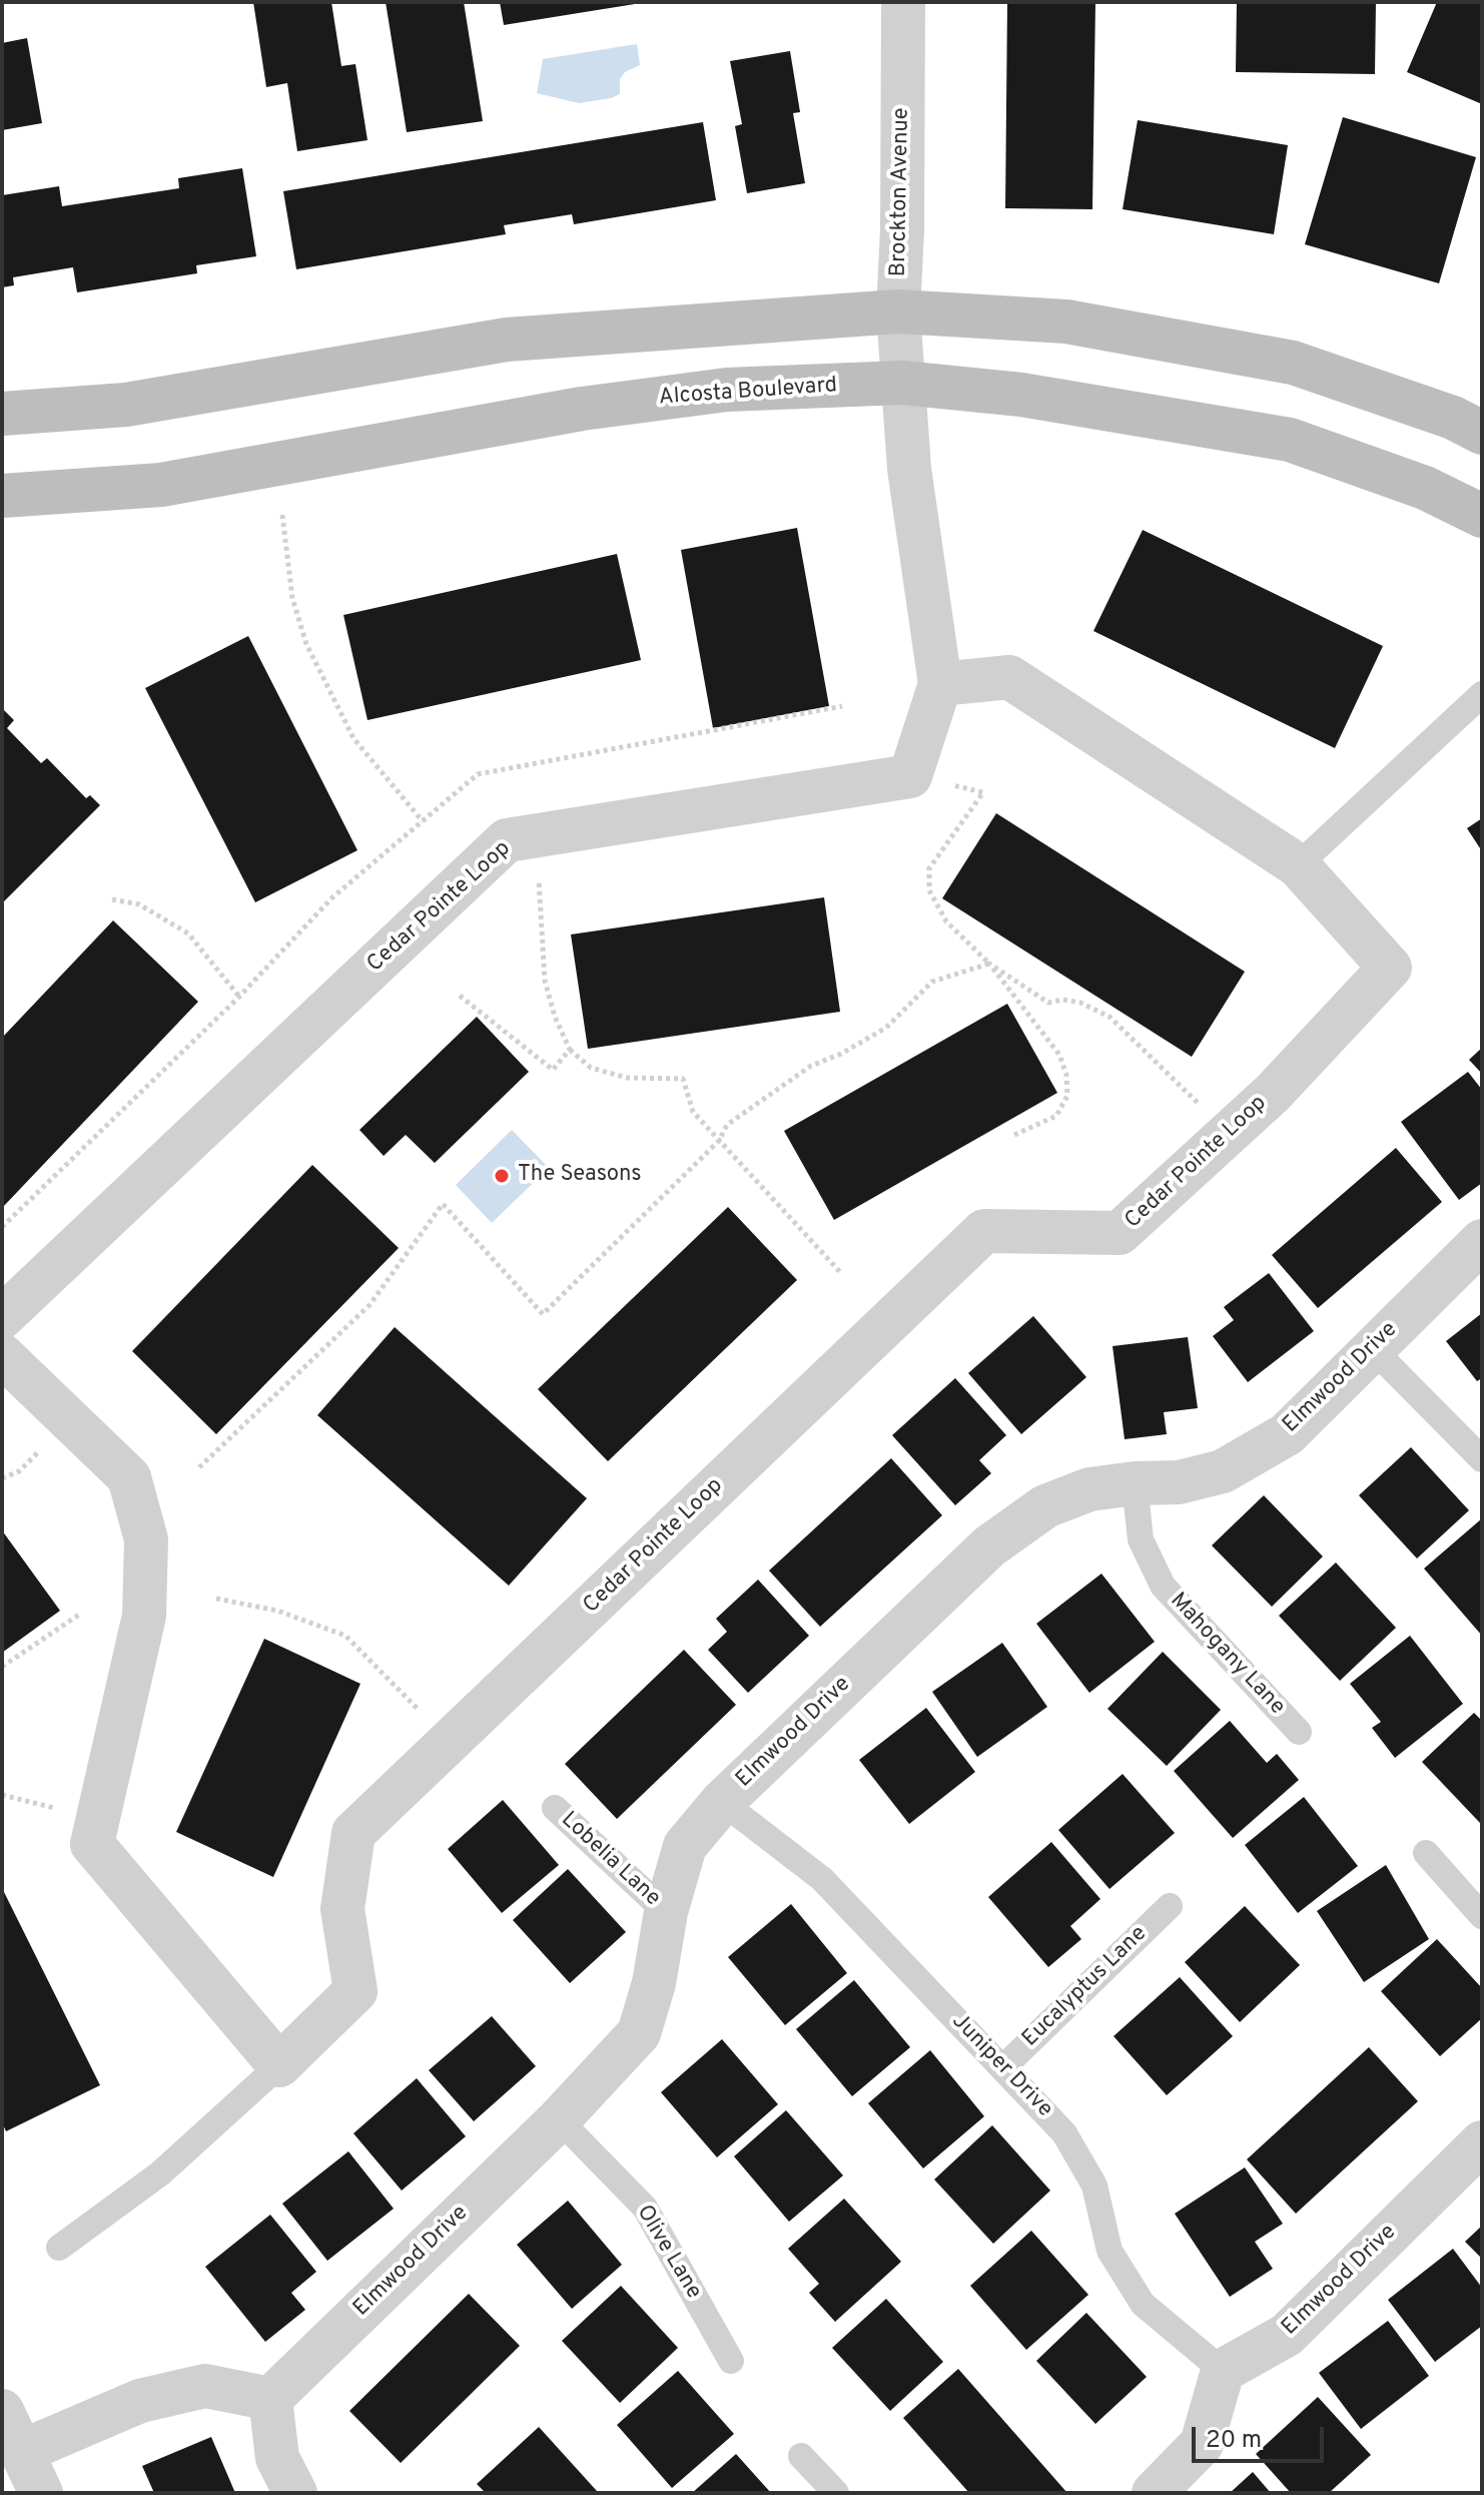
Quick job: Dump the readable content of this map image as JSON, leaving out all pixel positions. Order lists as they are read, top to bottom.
{
  "streets": {
    "main road": ["Alcosta Boulevard"],
    "street": ["Brockton Avenue", "Cedar Pointe Loop", "Elmwood Drive"],
    "lane": [
      "Mahogany Lane",
      "Lobelia Lane",
      "Eucalyptus Lane",
      "Juniper Drive",
      "Olive Lane"
    ]
  },
  "crossings": [
    ["Brockton Avenue", "Alcosta Boulevard"],
    ["Elmwood Drive", "Mahogany Lane"],
    ["Elmwood Drive", "Lobelia Lane"],
    ["Elmwood Drive", "Juniper Drive"],
    ["Elmwood Drive", "Olive Lane"],
    ["Eucalyptus Lane", "Juniper Drive"]
  ],
  "places": ["The Seasons"],
  "scale_bar": "20 m"
}
